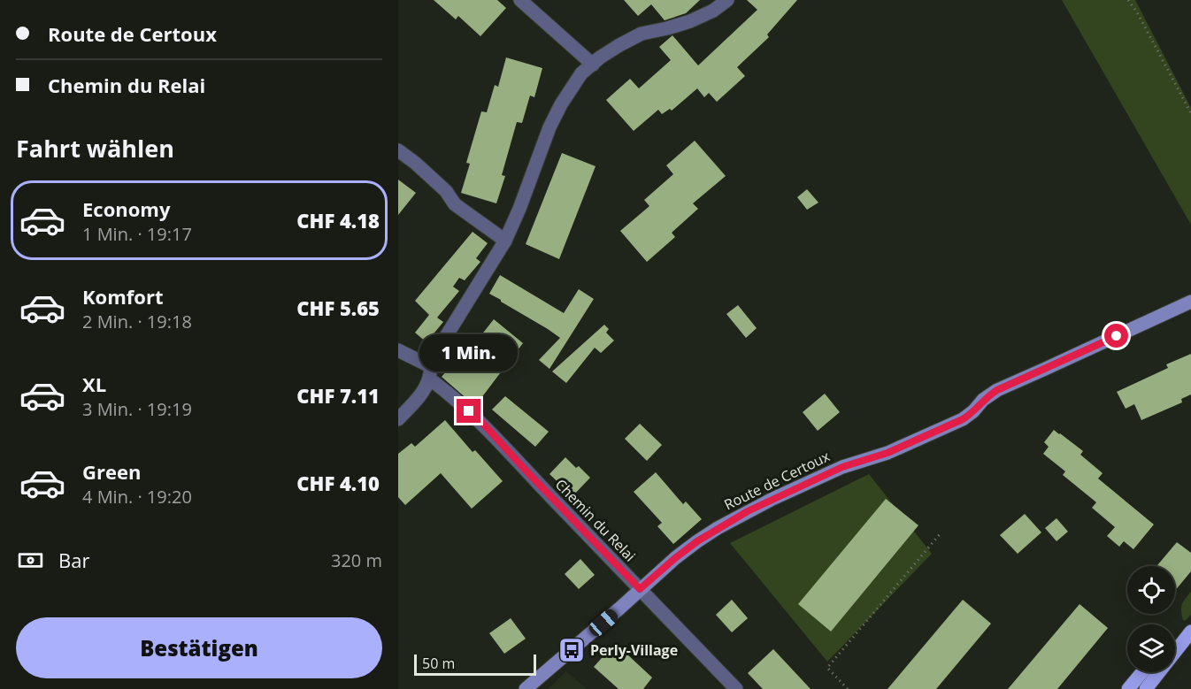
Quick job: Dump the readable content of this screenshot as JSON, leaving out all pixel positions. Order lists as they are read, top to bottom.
{
  "streets": {
    "street": ["Route de Certoux", "Chemin du Relai"]
  },
  "crossings": [
    ["Route de Certoux", "Chemin du Relai"]
  ],
  "places": {
    "bus stop": ["Perly-Village"]
  },
  "scale_bar": "50 m",
  "page": {
    "banner": ["Route de Certoux", "Chemin du Relai"],
    "heading": "Fahrt wählen",
    "list": [
      {
        "name": "Economy",
        "note": "1 Min. · 19:17",
        "value": "CHF 4.18"
      },
      {
        "name": "Komfort",
        "note": "2 Min. · 19:18",
        "value": "CHF 5.65"
      },
      {
        "name": "XL",
        "note": "3 Min. · 19:19",
        "value": "CHF 7.11"
      },
      {
        "name": "Green",
        "note": "4 Min. · 19:20",
        "value": "CHF 4.10"
      }
    ],
    "bubble": "1 Min.",
    "pay": ["Bar", "320 m"],
    "buttons": "Bestätigen",
    "scale": "50 m"
  }
}
